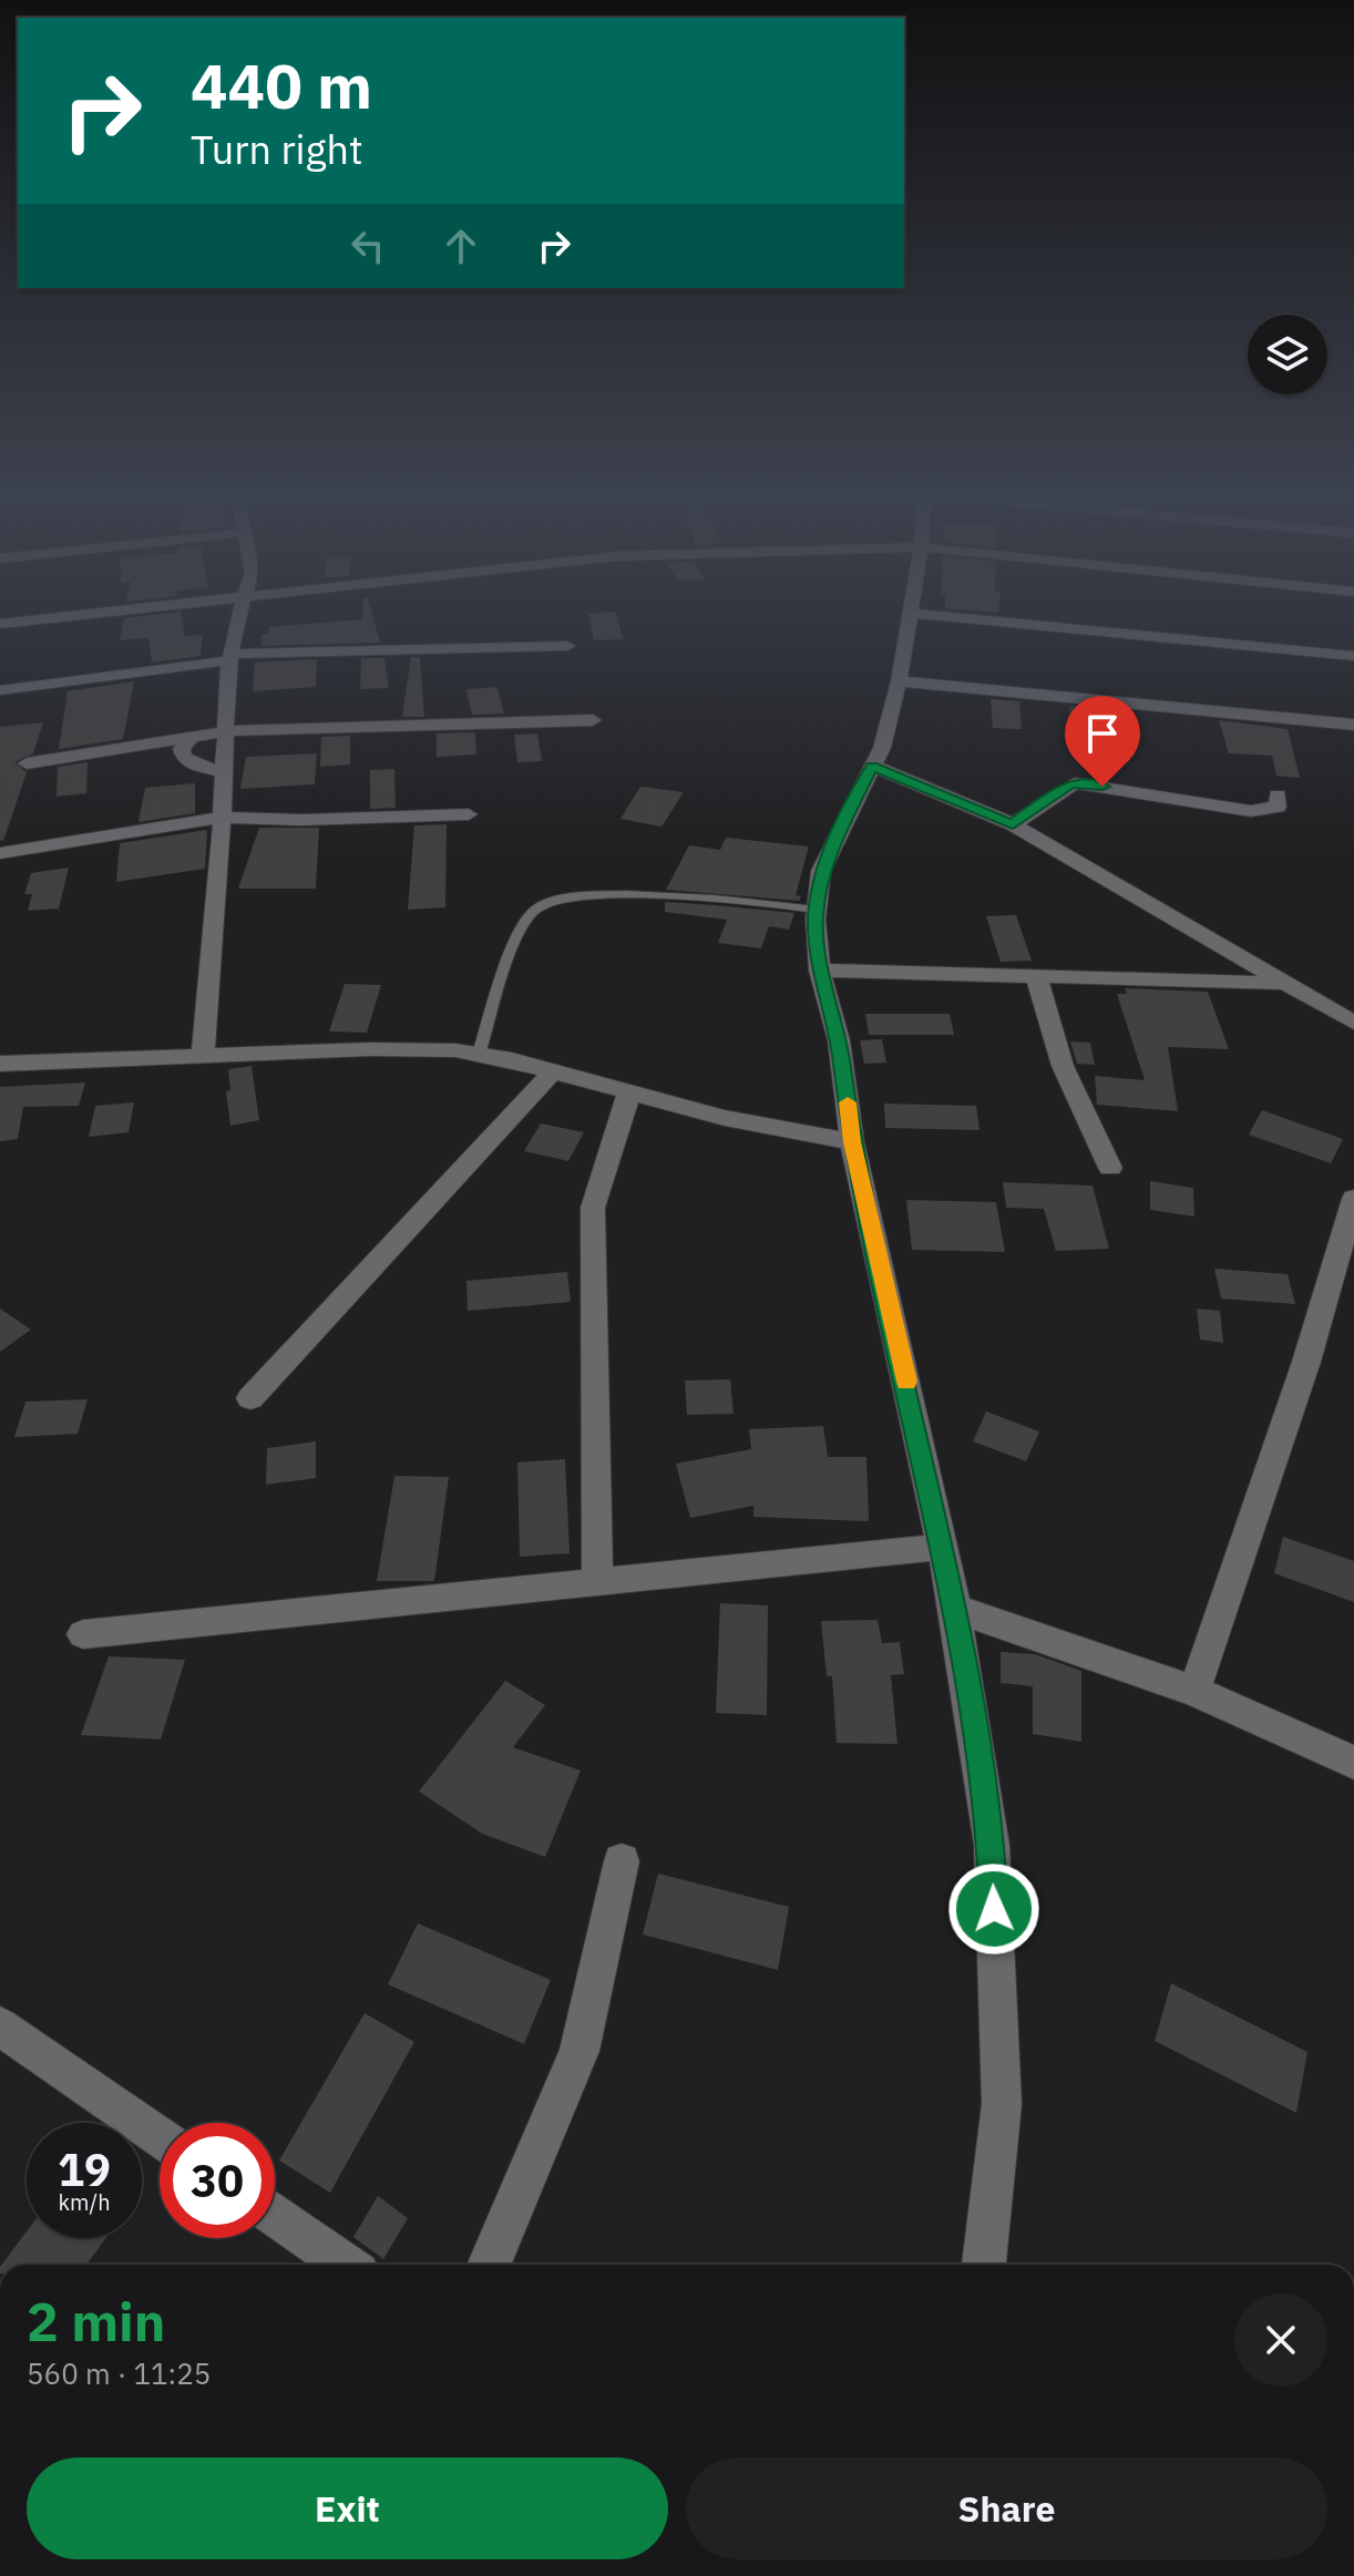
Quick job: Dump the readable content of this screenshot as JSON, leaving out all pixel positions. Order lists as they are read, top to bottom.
{
  "page": {
    "turn": ["440 m", "Turn right"],
    "speed": "19 km/h",
    "limit": "30",
    "heading": ["2 min", "560 m · 11:25"],
    "buttons": ["Exit", "Share"]
  }
}
